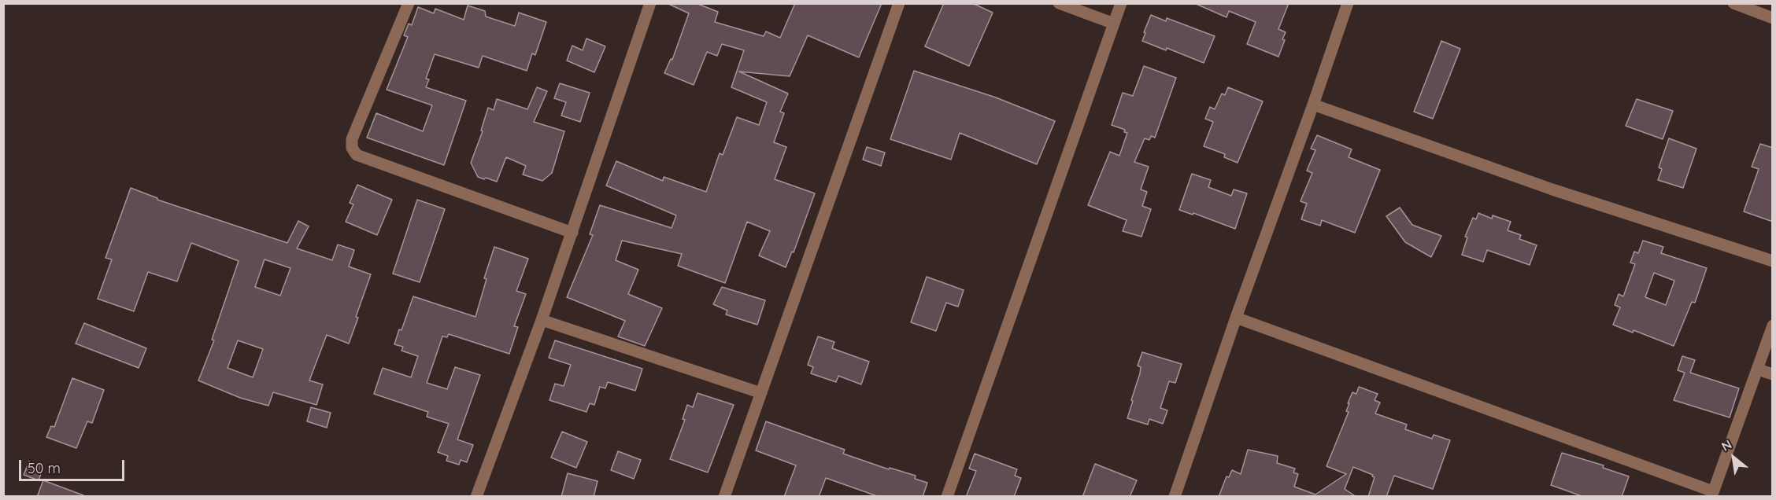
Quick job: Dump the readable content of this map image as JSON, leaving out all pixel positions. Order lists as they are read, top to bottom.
{
  "scale_bar": "50 m",
  "north": "top left"
}
